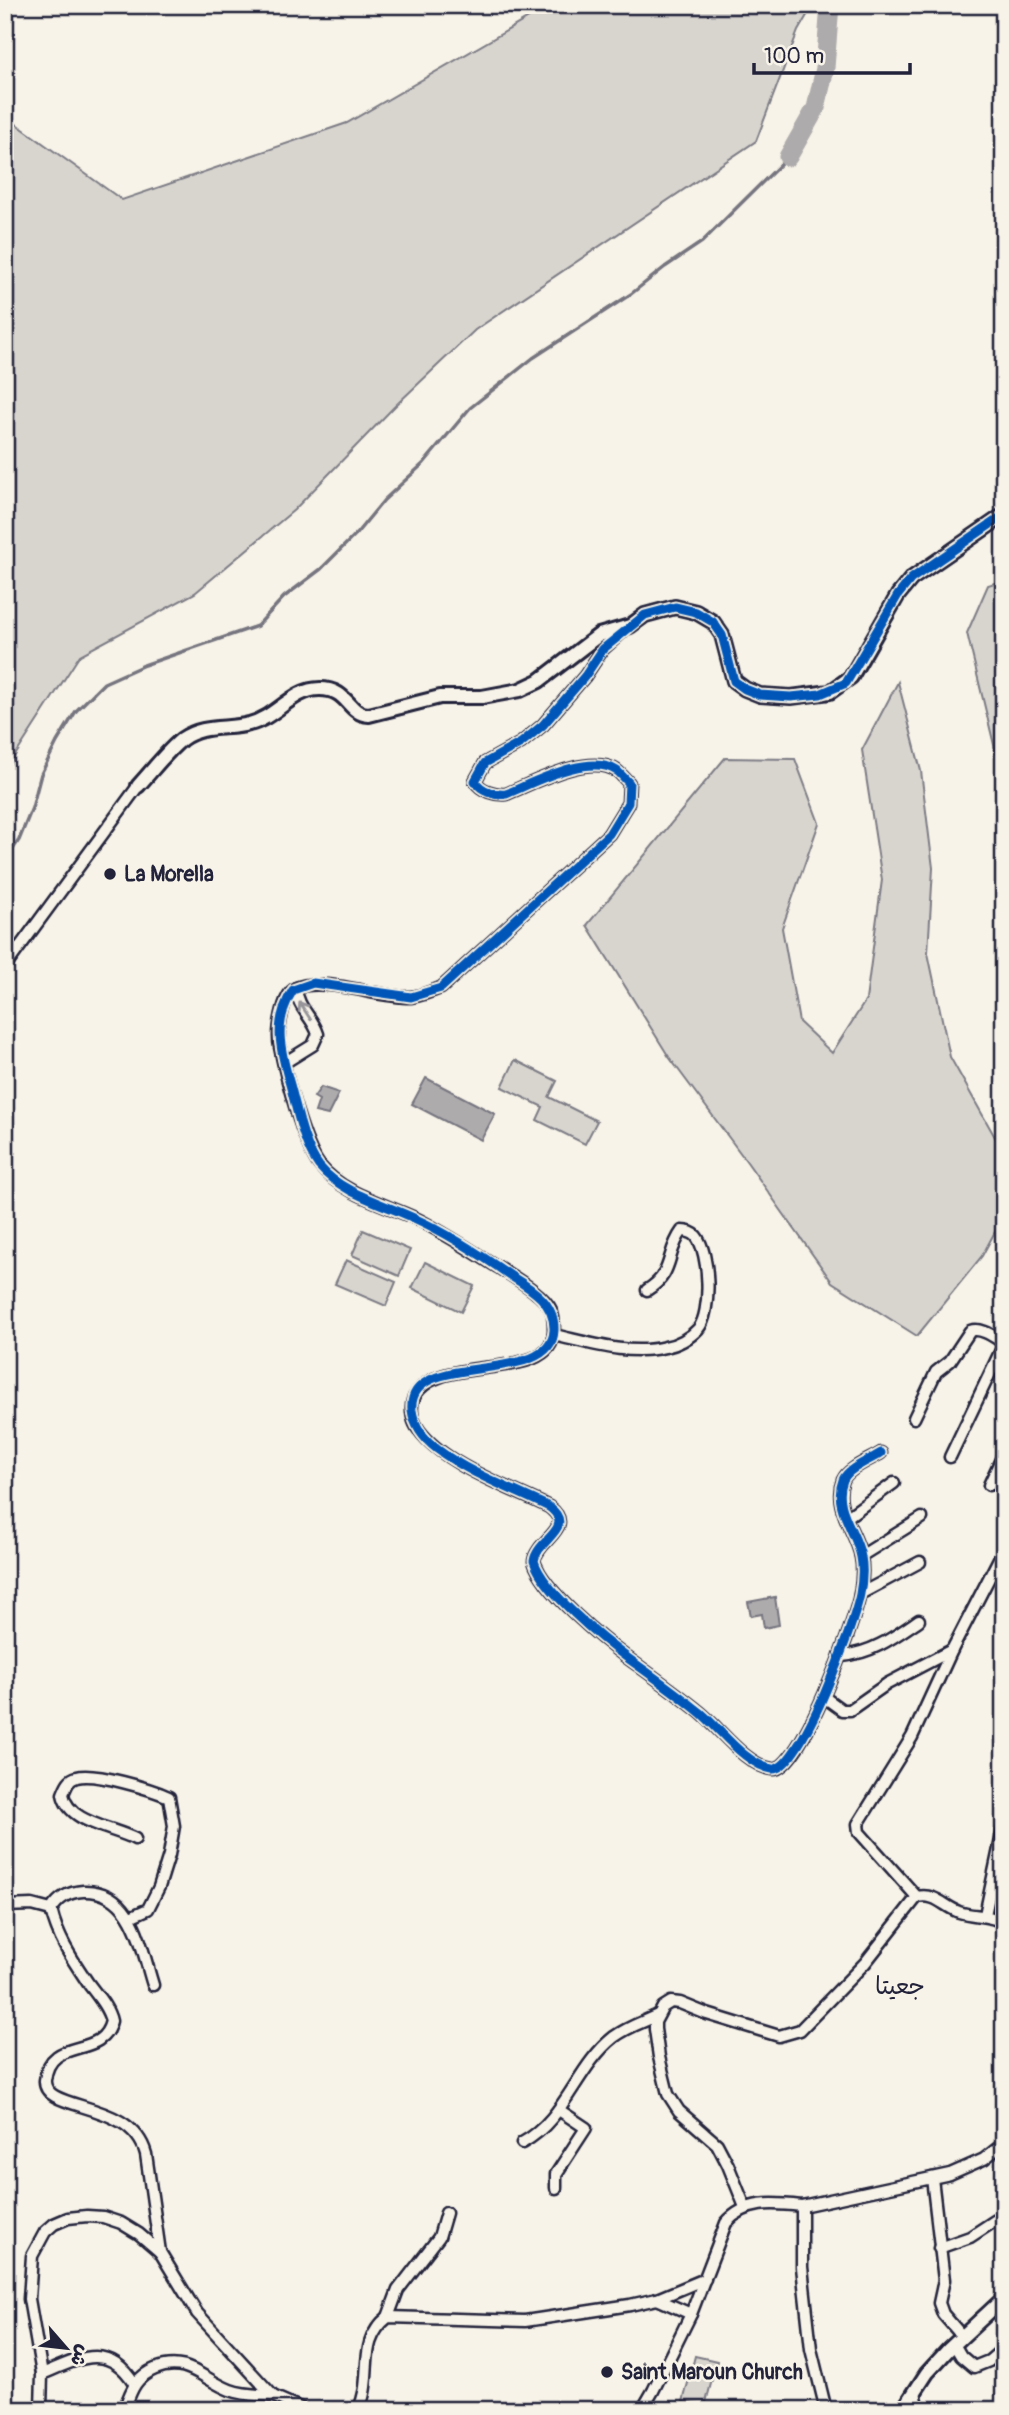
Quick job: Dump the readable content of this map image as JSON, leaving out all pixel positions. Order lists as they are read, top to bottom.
{
  "districts": ["جعيتا"],
  "places": ["La Morella", "Saint Maroun Church"],
  "scale_bar": "100 m",
  "north": "bottom right"
}
